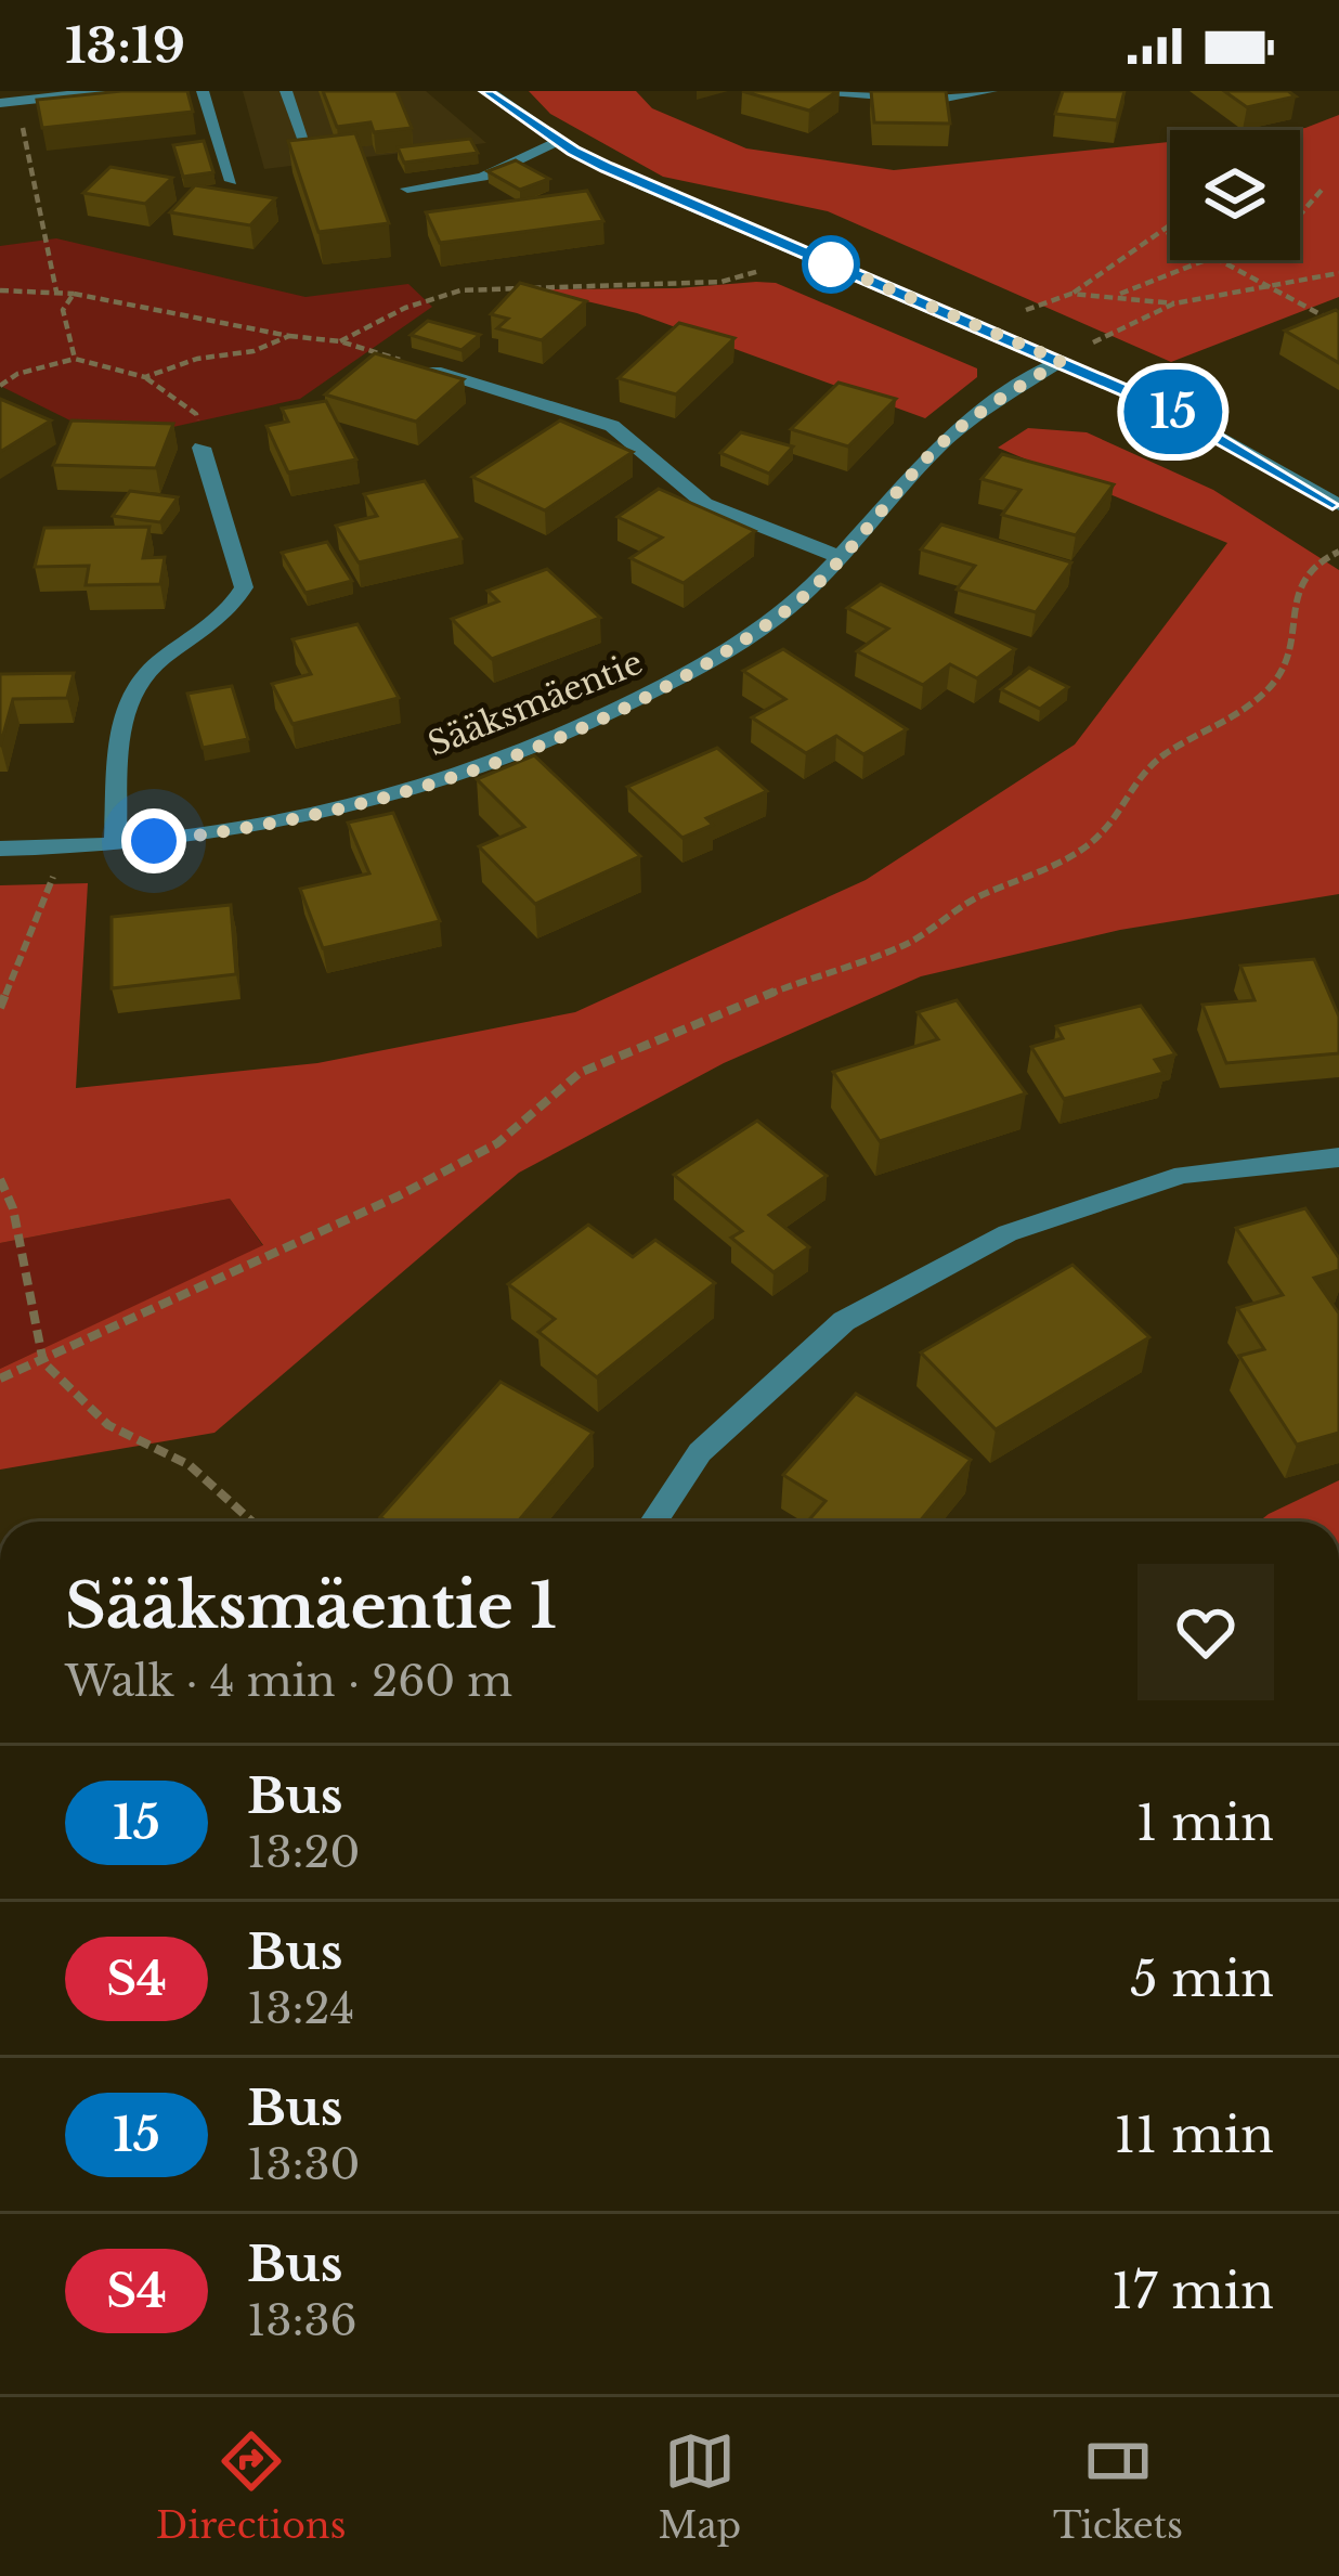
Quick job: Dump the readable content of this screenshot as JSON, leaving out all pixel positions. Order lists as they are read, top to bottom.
{
  "streets": {
    "street": ["Sääksmäentie"]
  },
  "lines": ["bus line 15"],
  "page": {
    "status": "13:19",
    "on_map": "15",
    "heading": ["Sääksmäentie 1", "Walk · 4 min · 260 m"],
    "list": [
      {
        "mark": "15",
        "name": "Bus",
        "note": "13:20",
        "value": "1 min"
      },
      {
        "mark": "S4",
        "name": "Bus",
        "note": "13:24",
        "value": "5 min"
      },
      {
        "mark": "15",
        "name": "Bus",
        "note": "13:30",
        "value": "11 min"
      },
      {
        "mark": "S4",
        "name": "Bus",
        "note": "13:36",
        "value": "17 min"
      }
    ],
    "tabs": ["Directions", "Map", "Tickets"]
  }
}
